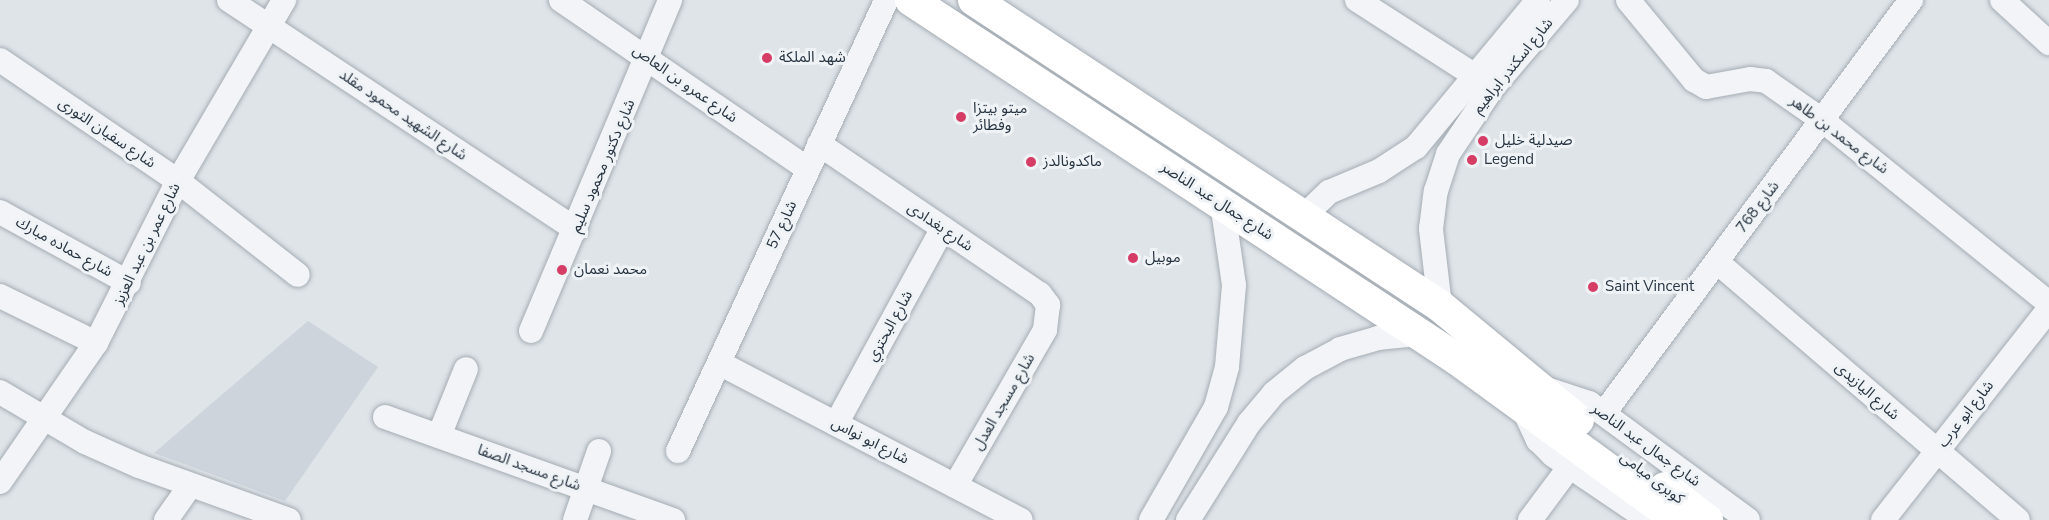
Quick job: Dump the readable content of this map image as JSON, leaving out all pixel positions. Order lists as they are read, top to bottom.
{
  "streets": {
    "main road": ["شارع جمال عبد الناصر", "كوبرى ميامى"],
    "street": [
      "شارع اسكندر ابراهيم",
      "شارع عمرو بن العاص",
      "شارع الشهيد محمود مقلد",
      "شارع سفيان الثورى",
      "شارع محمد بن طاهر",
      "شارع دكتور محمود سليم",
      "شارع 768",
      "شارع 57",
      "شارع بغدادى",
      "شارع عمر بن عبد العزيز",
      "شارع حماده مبارك",
      "شارع البحتري",
      "شارع اليازيدى",
      "شارع مسجد العدل",
      "شارع ابو عرب",
      "شارع ابو نواس",
      "شارع مسجد الصفا"
    ]
  },
  "crossings": [
    ["شارع اسكندر ابراهيم", "شارع جمال عبد الناصر"],
    ["شارع عمرو بن العاص", "شارع دكتور محمود سليم"],
    ["شارع عمرو بن العاص", "شارع 57"],
    ["شارع الشهيد محمود مقلد", "شارع دكتور محمود سليم"],
    ["شارع الشهيد محمود مقلد", "شارع عمر بن عبد العزيز"],
    ["شارع سفيان الثورى", "شارع عمر بن عبد العزيز"],
    ["شارع محمد بن طاهر", "شارع 768"],
    ["شارع جمال عبد الناصر", "شارع 768"],
    ["شارع جمال عبد الناصر", "كوبرى ميامى"],
    ["شارع 768", "شارع اليازيدى"],
    ["شارع 768", "كوبرى ميامى"],
    ["شارع 57", "شارع بغدادى"],
    ["شارع 57", "شارع ابو نواس"],
    ["شارع بغدادى", "شارع البحتري"],
    ["شارع بغدادى", "شارع مسجد العدل"],
    ["شارع عمر بن عبد العزيز", "شارع حماده مبارك"],
    ["شارع البحتري", "شارع ابو نواس"],
    ["شارع اليازيدى", "شارع ابو عرب"],
    ["شارع مسجد العدل", "شارع ابو نواس"]
  ],
  "places": [
    "شهد الملكة",
    "ميتو بيتزا وفطائر",
    "صيدلية خليل",
    "Legend",
    "ماكدونالدز",
    "موبيل",
    "محمد نعمان",
    "Saint Vincent"
  ]
}
